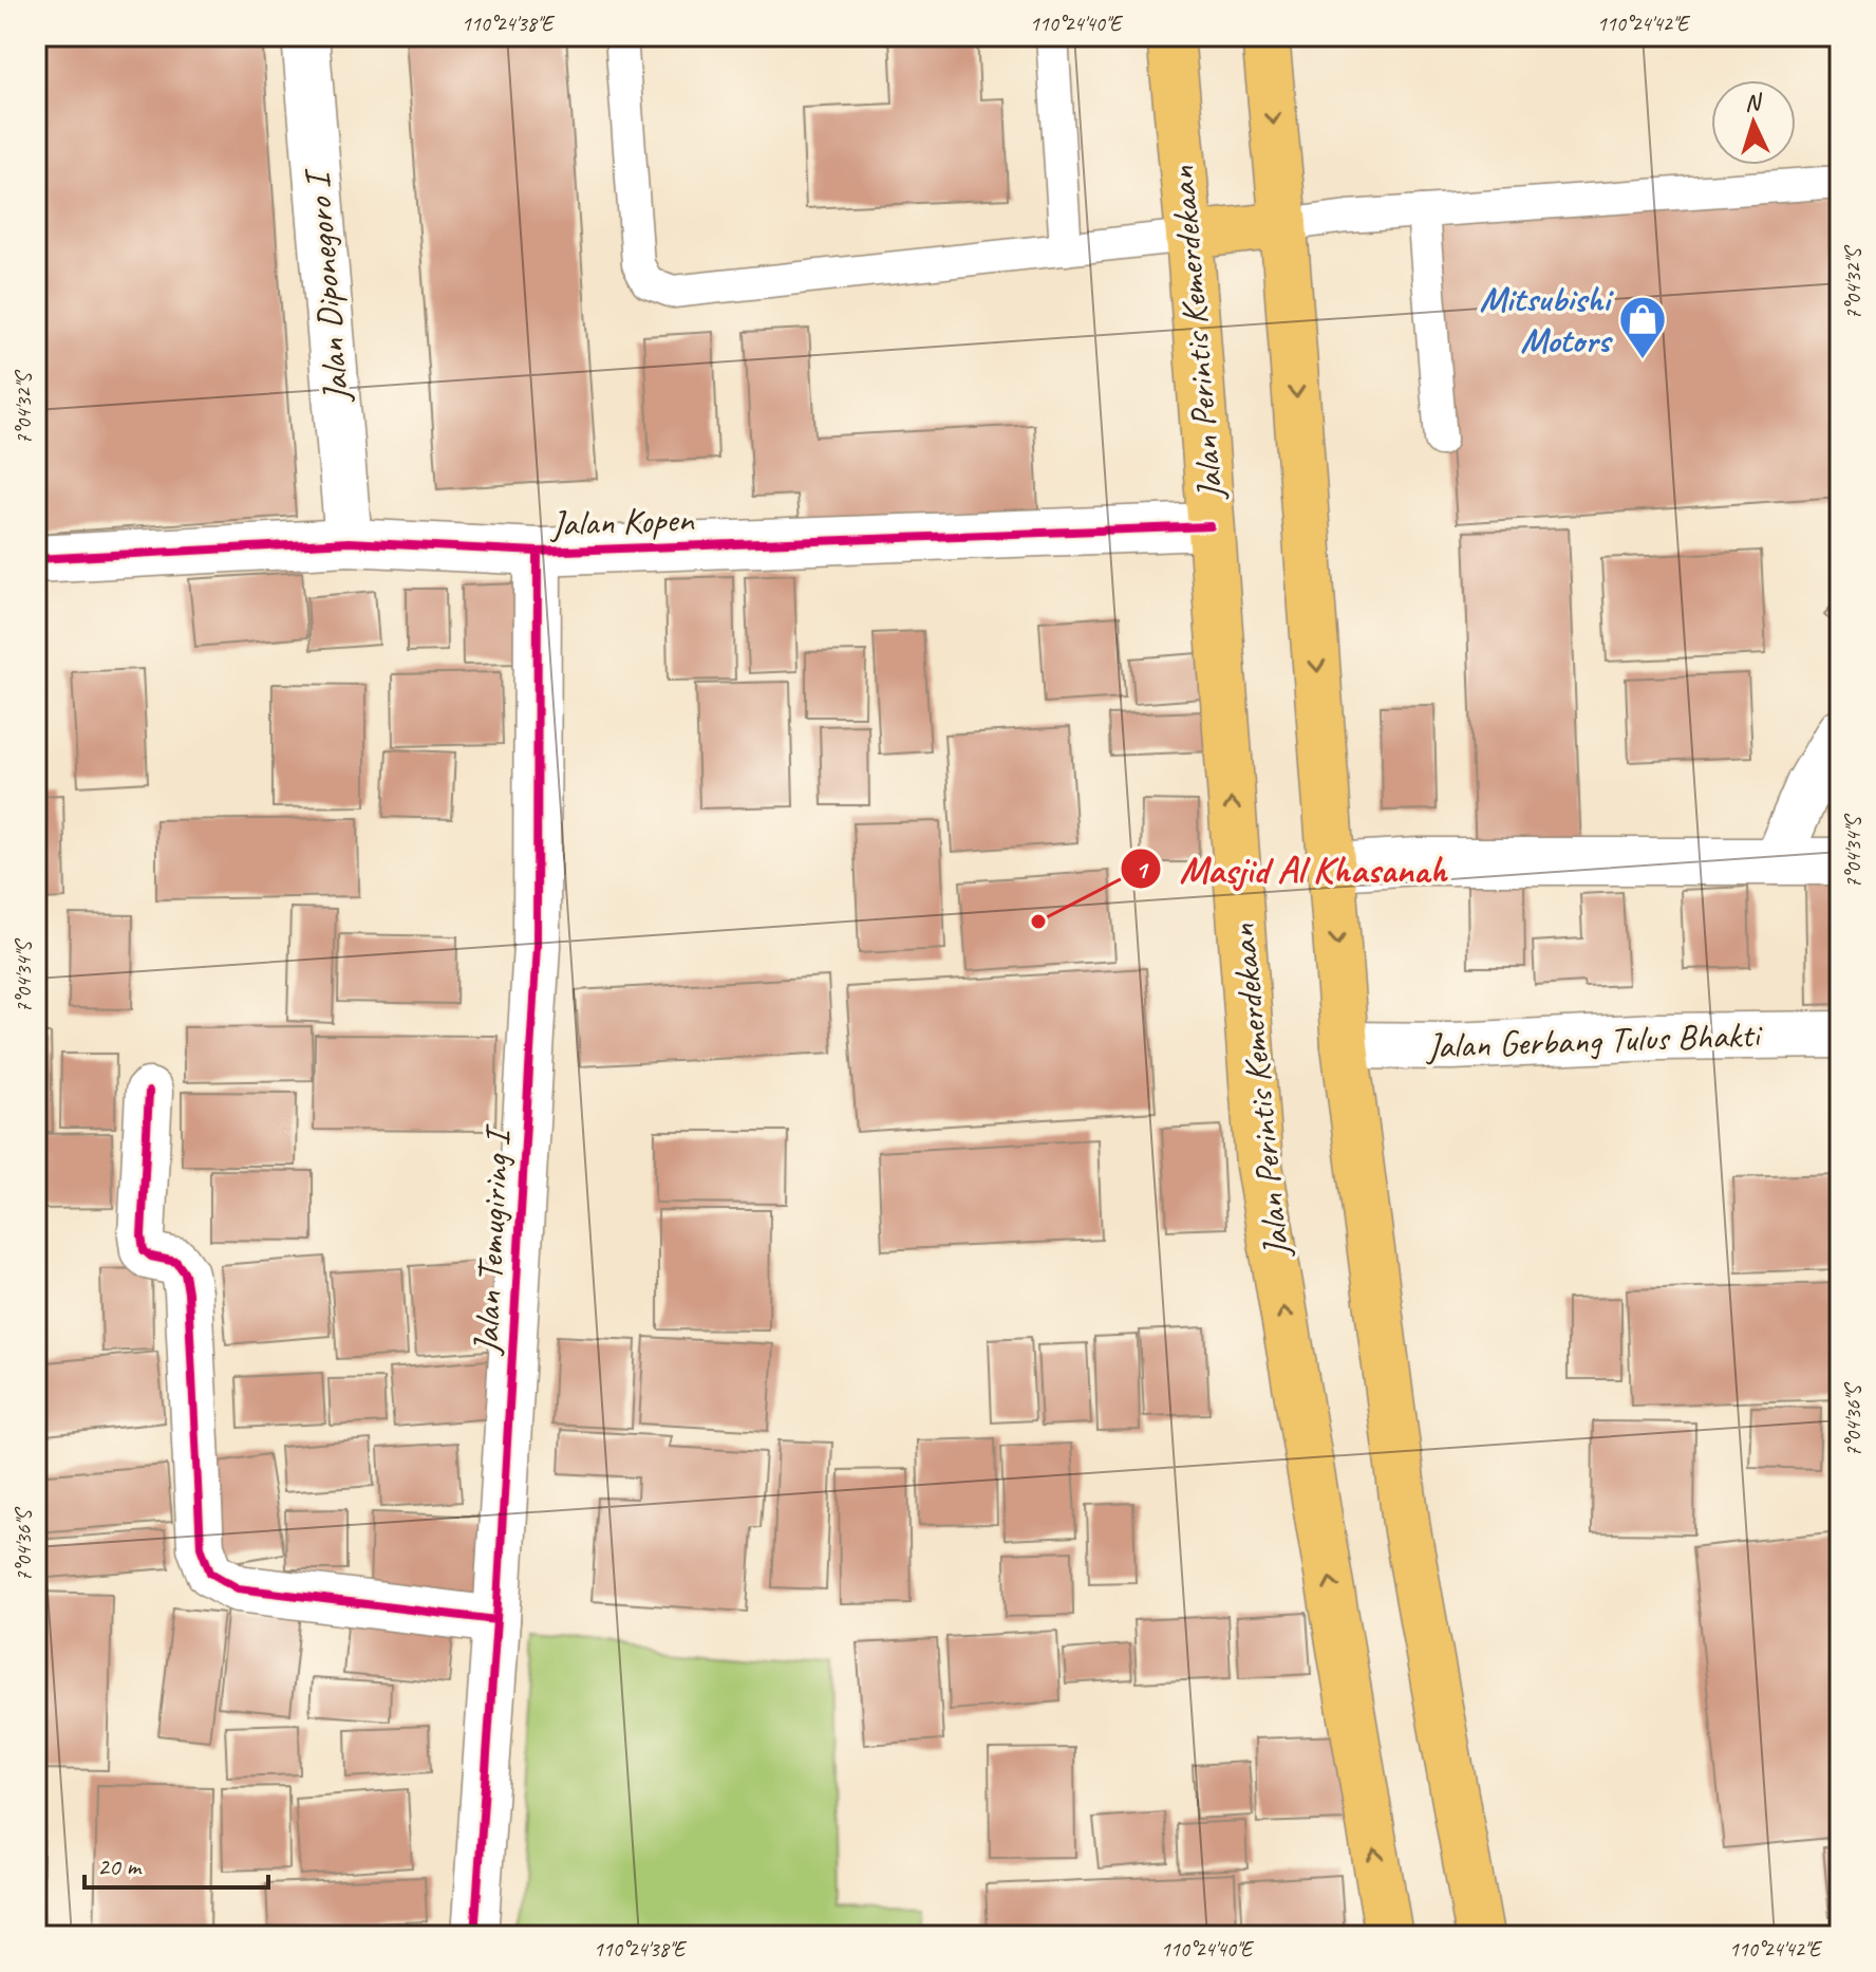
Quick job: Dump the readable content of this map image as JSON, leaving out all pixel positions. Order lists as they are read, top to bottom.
{
  "streets": {
    "highway": ["Jalan Perintis Kemerdekaan"],
    "street": [
      "Jalan Diponegoro I",
      "Jalan Kopen",
      "Jalan Gerbang Tulus Bhakti",
      "Jalan Temugiring I"
    ]
  },
  "crossings": [
    ["Jalan Diponegoro I", "Jalan Kopen"],
    ["Jalan Perintis Kemerdekaan", "Jalan Kopen"],
    ["Jalan Kopen", "Jalan Temugiring I"]
  ],
  "places": {
    "shop": ["Mitsubishi Motors"],
    "other": ["Masjid Al Khasanah"]
  },
  "scale_bar": "20 m",
  "north": "top",
  "coordinates": [
    "110°24'38\"E",
    "110°24'40\"E",
    "110°24'42\"E",
    "7°04'32\"S",
    "7°04'34\"S",
    "7°04'36\"S"
  ]
}
